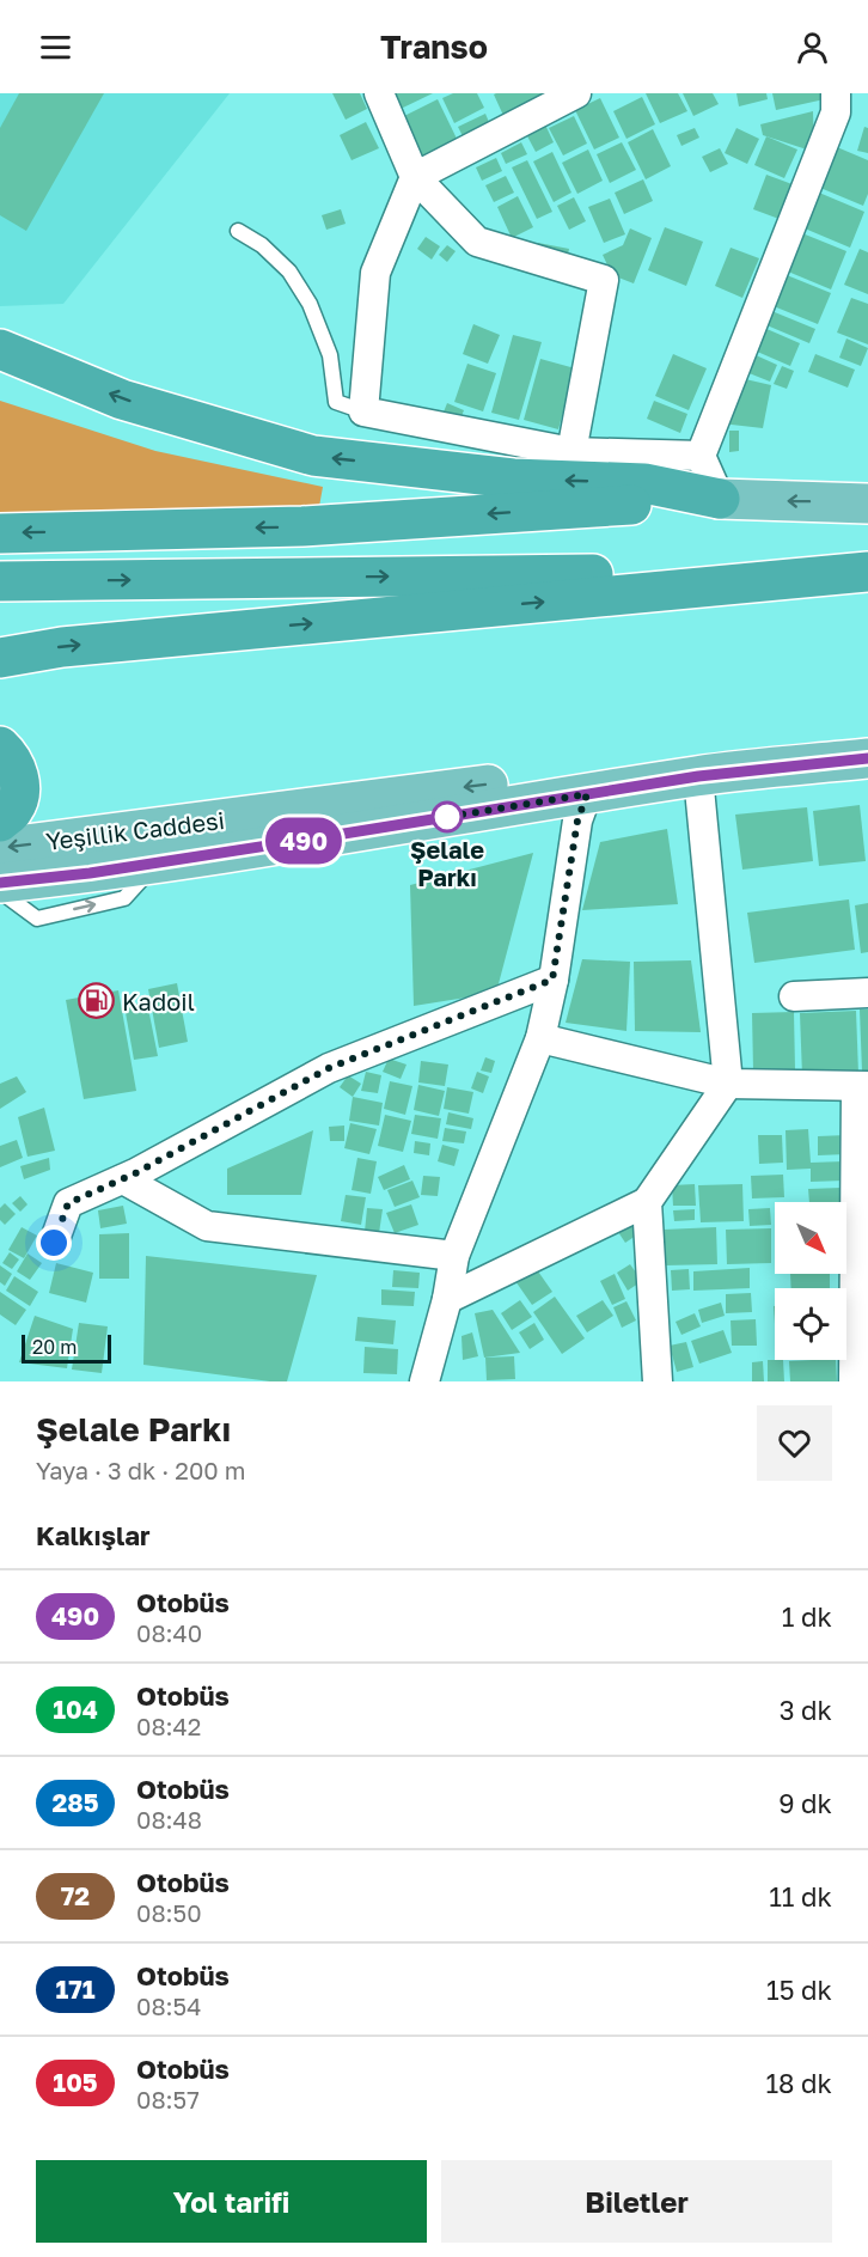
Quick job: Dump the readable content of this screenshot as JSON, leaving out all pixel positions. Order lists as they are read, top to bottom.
{
  "streets": {
    "main road": ["Yeşillik Caddesi"]
  },
  "places": {
    "other": ["Şelale Parkı"],
    "fuel station": ["Kadoil"]
  },
  "lines": ["bus line 490"],
  "scale_bar": "20 m",
  "north": "bottom right",
  "page": {
    "header": "Transo",
    "on_map": "490",
    "scale": "20 m",
    "heading": [
      ["Şelale Parkı", "Yaya · 3 dk · 200 m"],
      "Kalkışlar"
    ],
    "list": [
      {
        "mark": "490",
        "name": "Otobüs",
        "note": "08:40",
        "value": "1 dk"
      },
      {
        "mark": "104",
        "name": "Otobüs",
        "note": "08:42",
        "value": "3 dk"
      },
      {
        "mark": "285",
        "name": "Otobüs",
        "note": "08:48",
        "value": "9 dk"
      },
      {
        "mark": "72",
        "name": "Otobüs",
        "note": "08:50",
        "value": "11 dk"
      },
      {
        "mark": "171",
        "name": "Otobüs",
        "note": "08:54",
        "value": "15 dk"
      },
      {
        "mark": "105",
        "name": "Otobüs",
        "note": "08:57",
        "value": "18 dk"
      }
    ],
    "buttons": ["Yol tarifi", "Biletler"]
  }
}
